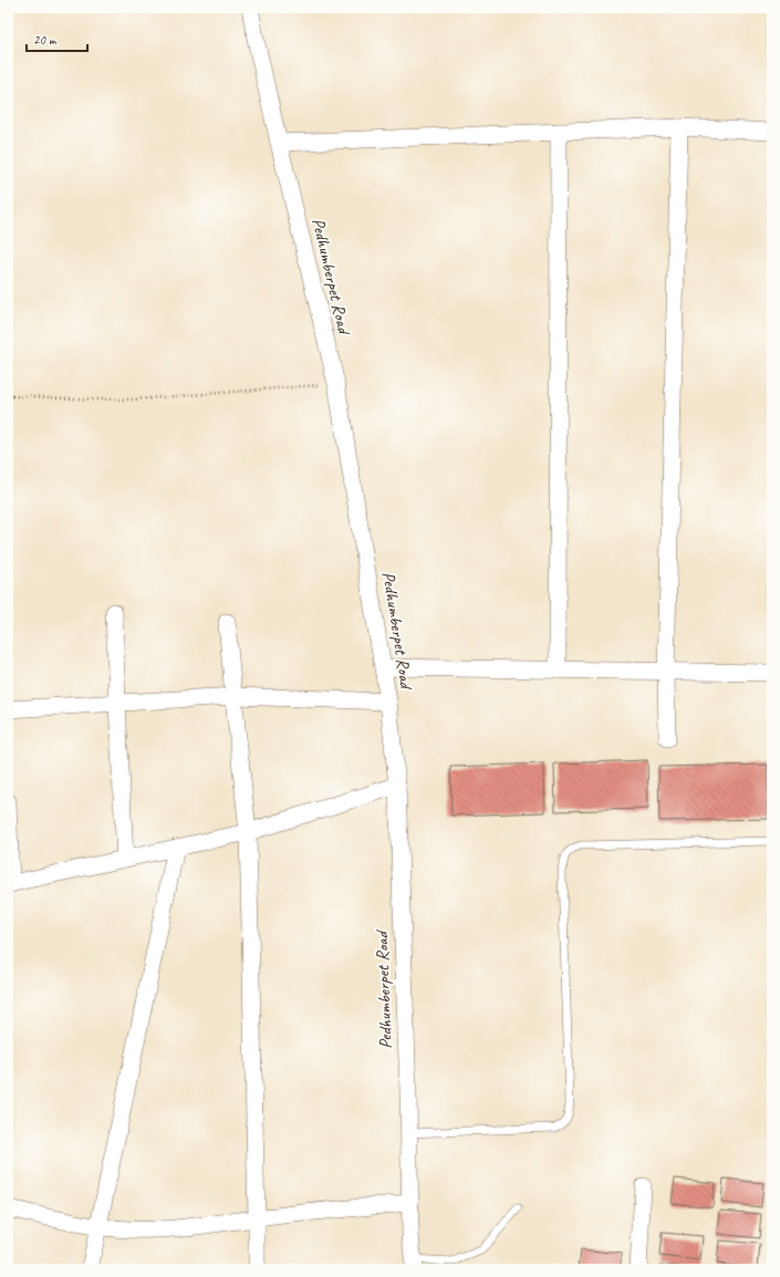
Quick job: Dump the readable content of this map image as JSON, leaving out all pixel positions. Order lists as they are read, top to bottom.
{
  "streets": {
    "street": ["Pedhumberpet Road"]
  },
  "scale_bar": "20 m"
}
